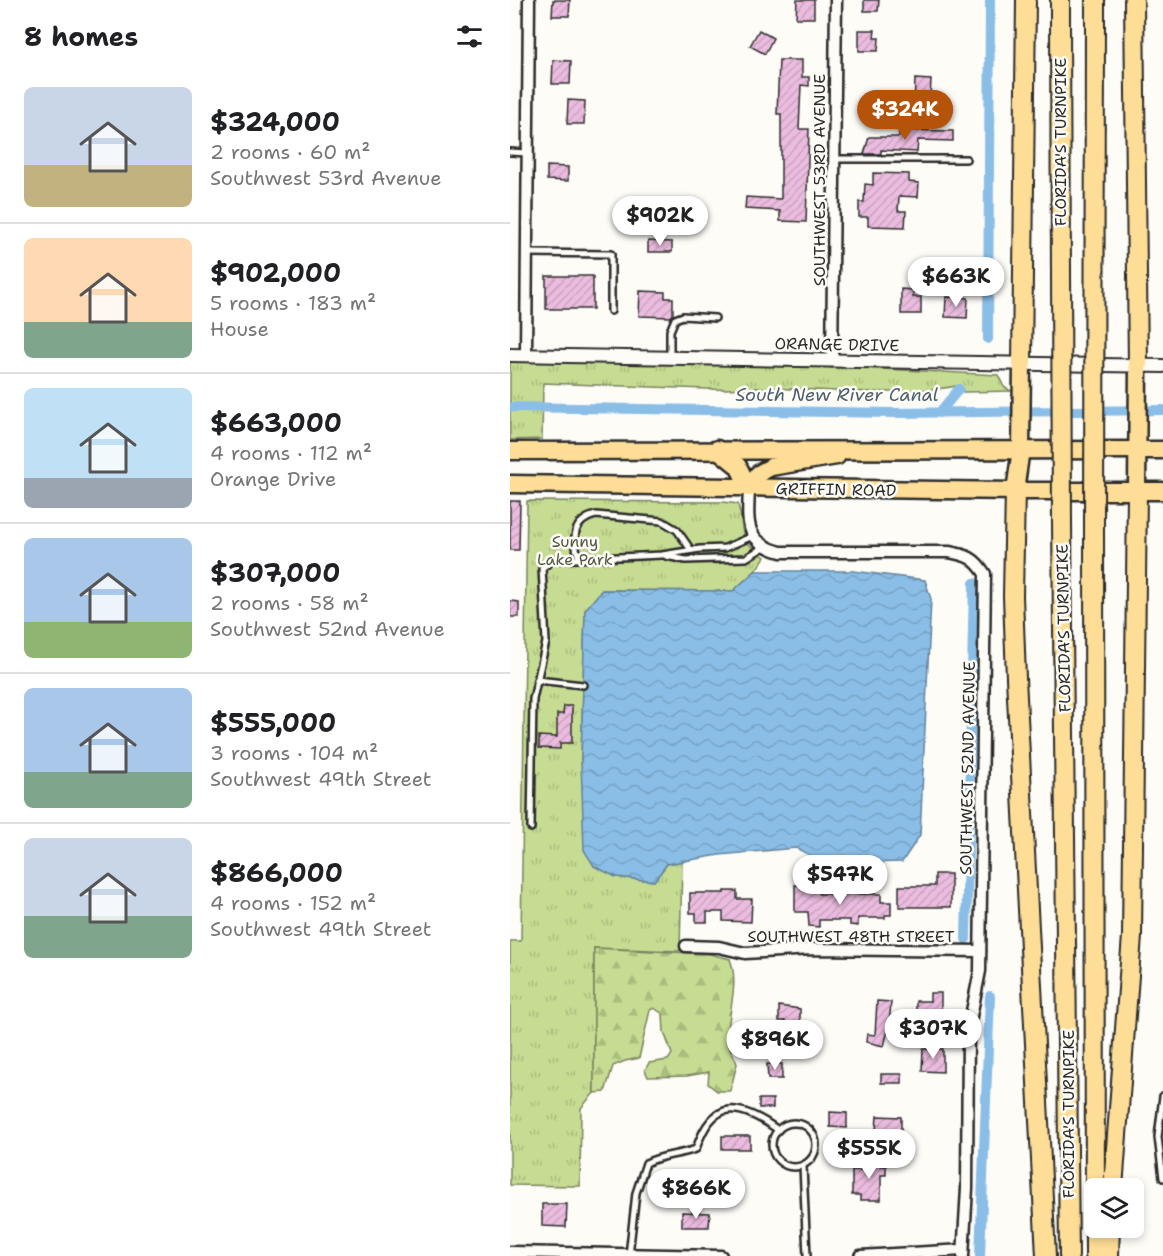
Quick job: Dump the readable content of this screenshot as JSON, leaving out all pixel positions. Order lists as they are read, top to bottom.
{
  "streets": {
    "highway": ["FLORIDA'S TURNPIKE"],
    "main road": ["GRIFFIN ROAD"],
    "street": [
      "SOUTHWEST 53RD AVENUE",
      "ORANGE DRIVE",
      "SOUTHWEST 52ND AVENUE",
      "SOUTHWEST 48TH STREET"
    ]
  },
  "crossings": [
    ["SOUTHWEST 53RD AVENUE", "ORANGE DRIVE"],
    ["SOUTHWEST 52ND AVENUE", "SOUTHWEST 48TH STREET"]
  ],
  "water": ["South New River Canal"],
  "parks": ["Sunny Lake Park"],
  "page": {
    "heading": "8 homes",
    "list": [
      {
        "name": "$324,000",
        "note": "2 rooms · 60 m² · Southwest 53rd Avenue"
      },
      {
        "name": "$902,000",
        "note": "5 rooms · 183 m² · House"
      },
      {
        "name": "$663,000",
        "note": "4 rooms · 112 m² · Orange Drive"
      },
      {
        "name": "$307,000",
        "note": "2 rooms · 58 m² · Southwest 52nd Avenue"
      },
      {
        "name": "$555,000",
        "note": "3 rooms · 104 m² · Southwest 49th Street"
      },
      {
        "name": "$866,000",
        "note": "4 rooms · 152 m² · Southwest 49th Street"
      }
    ],
    "price": [
      "$324K",
      "$902K",
      "$663K",
      "$547K",
      "$307K",
      "$896K",
      "$555K",
      "$866K"
    ]
  }
}
